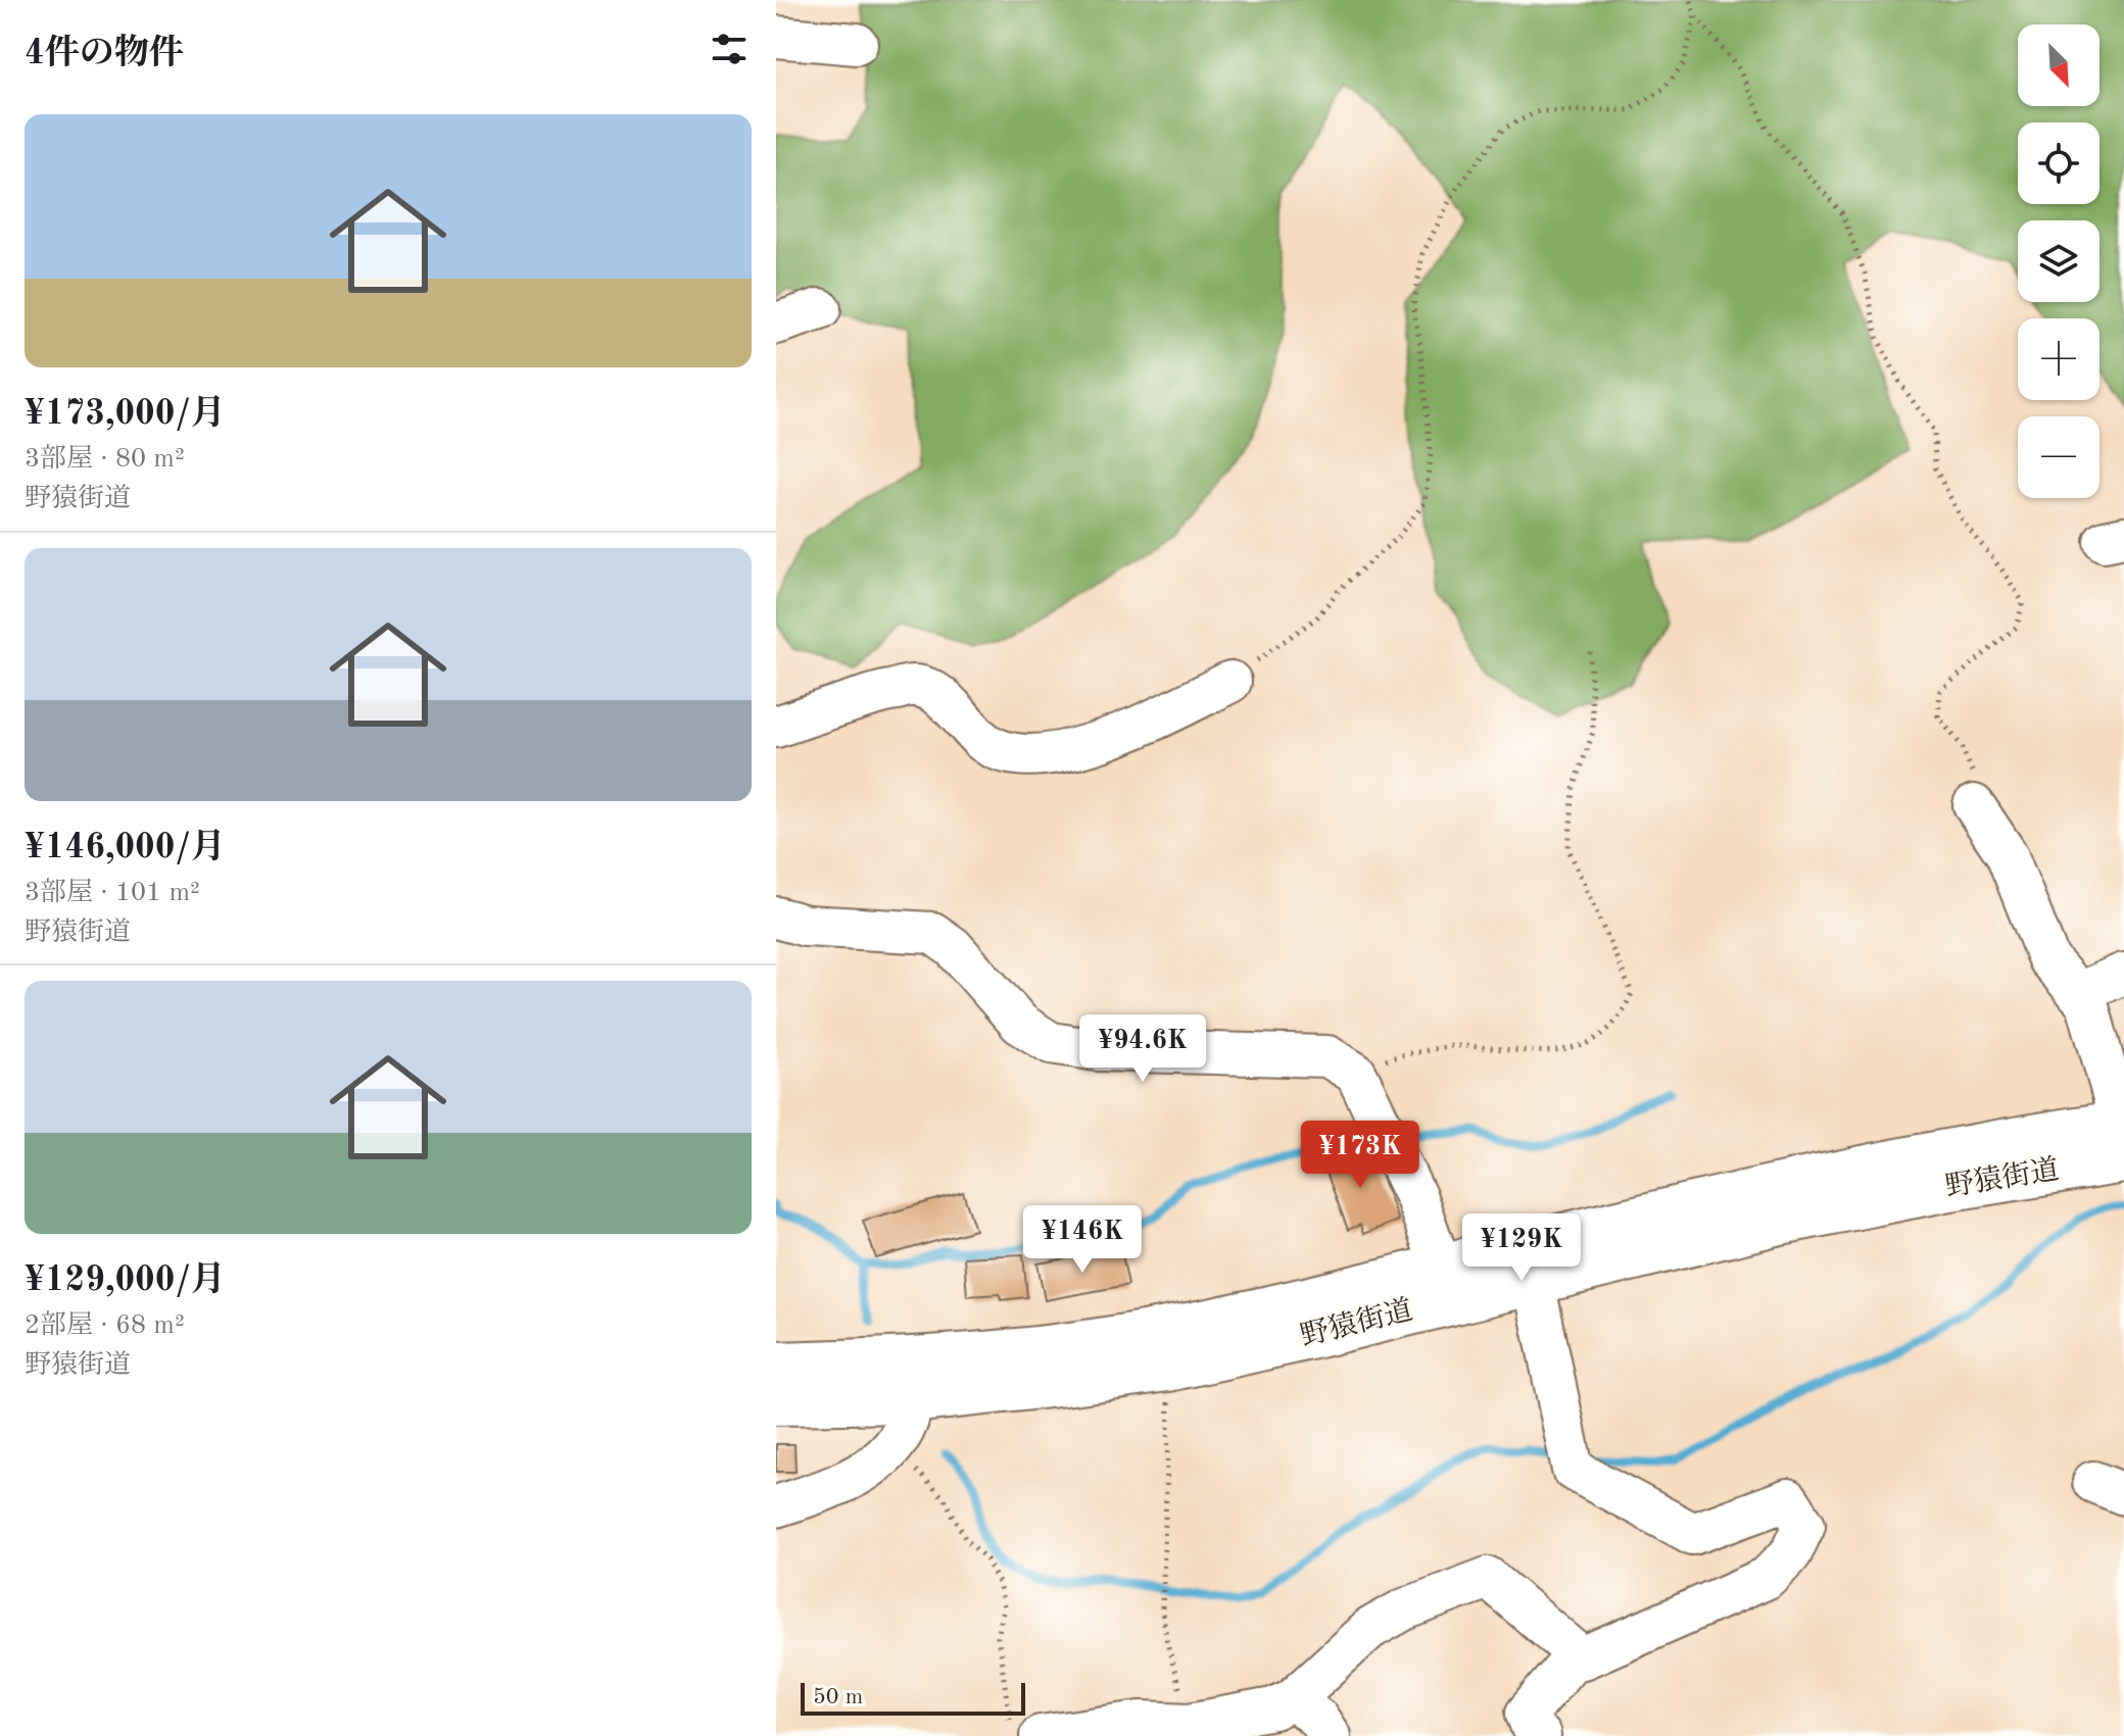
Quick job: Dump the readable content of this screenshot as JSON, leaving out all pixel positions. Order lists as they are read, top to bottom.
{
  "streets": {
    "main road": ["野猿街道"]
  },
  "scale_bar": "50 m",
  "north": "bottom right",
  "page": {
    "heading": "4件の物件",
    "map_buttons": ["+", "−"],
    "list": [
      {
        "name": "¥173,000/月",
        "note": "3部屋 · 80 m² · 野猿街道"
      },
      {
        "name": "¥146,000/月",
        "note": "3部屋 · 101 m² · 野猿街道"
      },
      {
        "name": "¥129,000/月",
        "note": "2部屋 · 68 m² · 野猿街道"
      }
    ],
    "price": [
      "¥94.6K",
      "¥173K",
      "¥146K",
      "¥129K"
    ],
    "scale": "50 m"
  }
}
